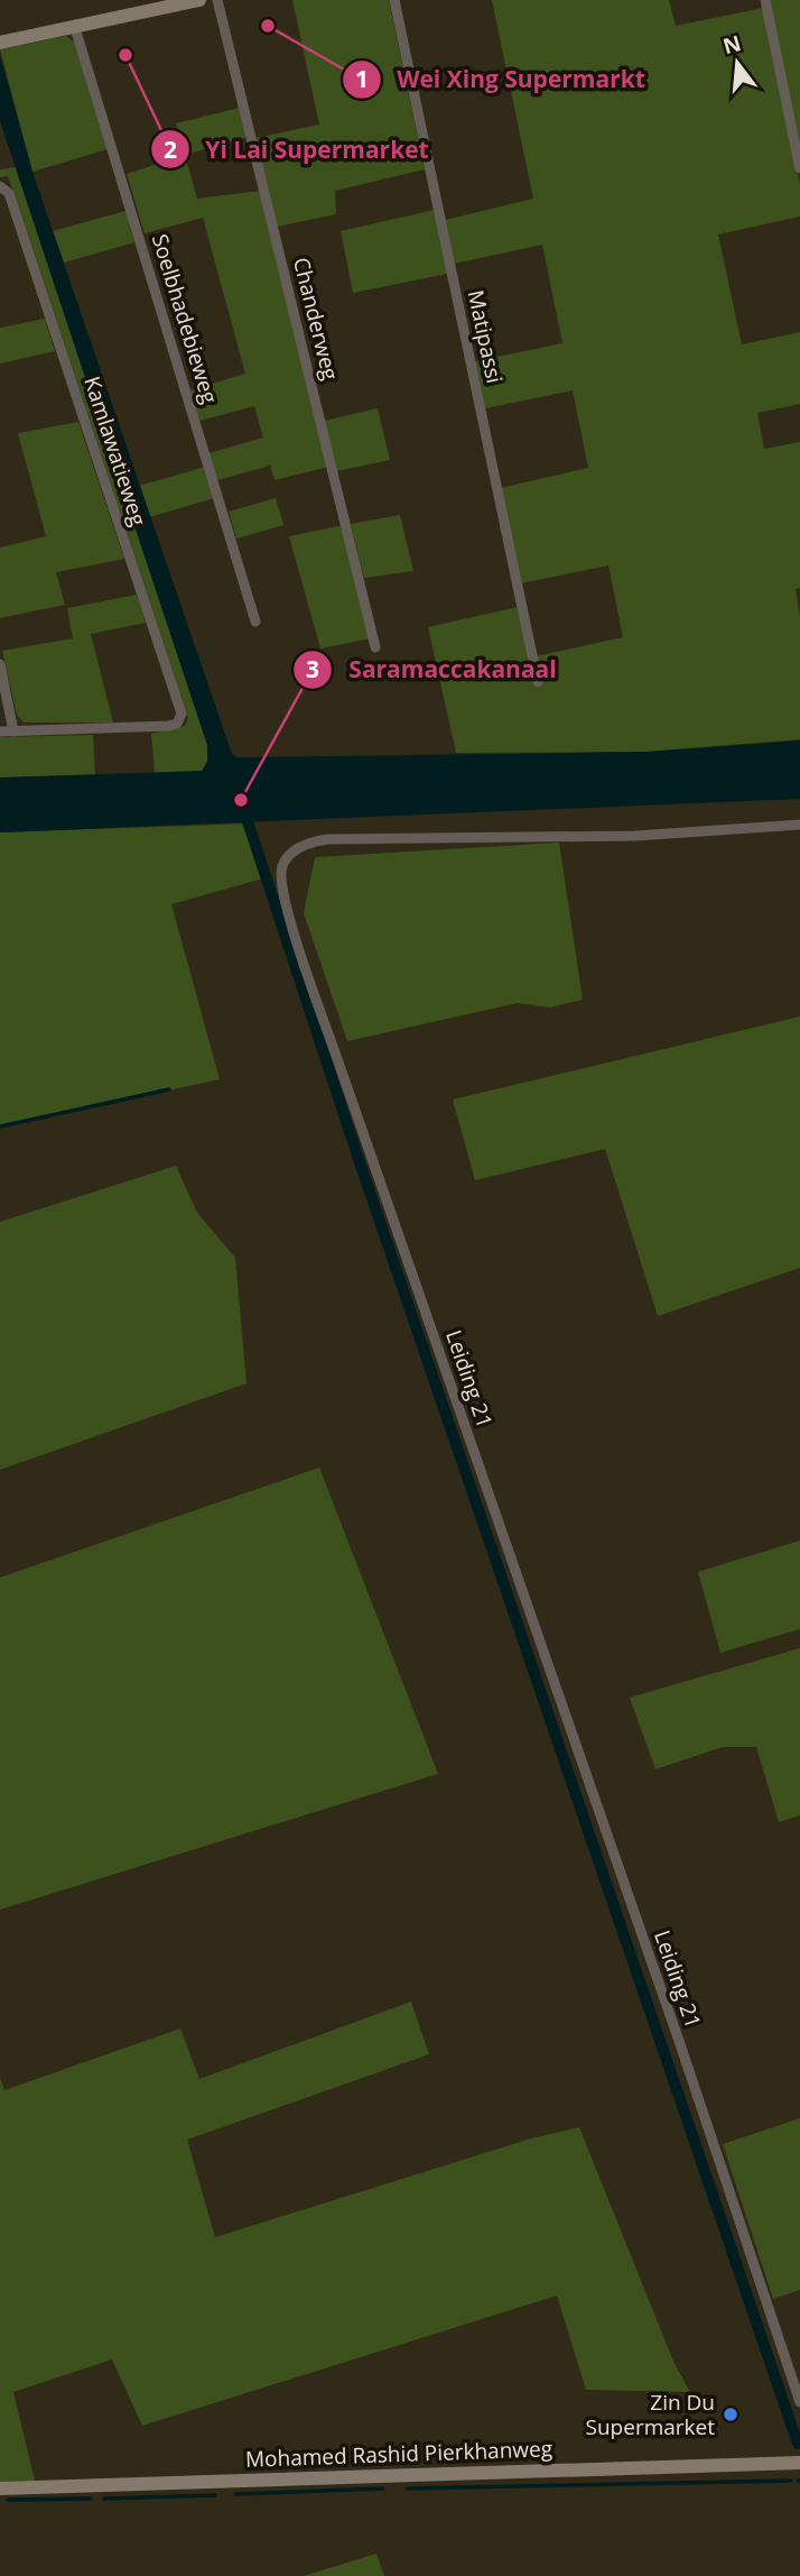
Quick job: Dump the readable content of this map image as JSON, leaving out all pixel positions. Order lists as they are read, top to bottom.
{
  "streets": {
    "street": [
      "Soelbhadebieweg",
      "Chanderweg",
      "Matipassi",
      "Kamlawatieweg",
      "Leiding 21",
      "Mohamed Rashid Pierkhanweg"
    ]
  },
  "places": [
    "Wei Xing Supermarkt",
    "Yi Lai Supermarket",
    "Saramaccakanaal",
    "Zin Du Supermarket"
  ],
  "north": "top"
}
